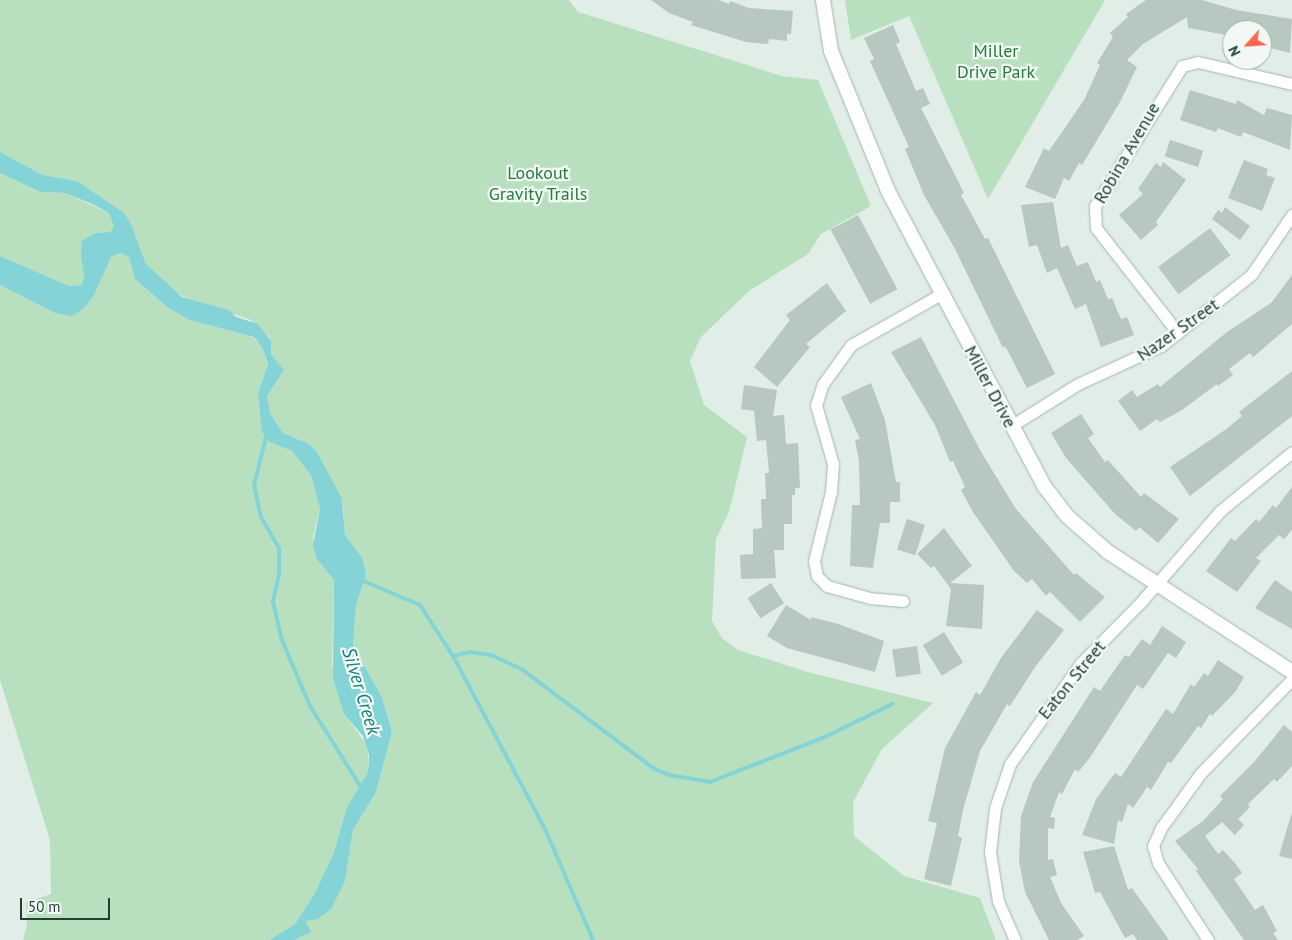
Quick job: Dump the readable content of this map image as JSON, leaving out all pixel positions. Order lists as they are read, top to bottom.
{
  "streets": {
    "street": [
      "Robina Avenue",
      "Nazer Street",
      "Miller Drive",
      "Eaton Street"
    ]
  },
  "crossings": [
    ["Robina Avenue", "Nazer Street"],
    ["Nazer Street", "Miller Drive"],
    ["Miller Drive", "Eaton Street"]
  ],
  "water": ["Silver Creek"],
  "parks": ["Miller Drive Park", "Lookout Gravity Trails"],
  "scale_bar": "50 m",
  "north": "bottom left"
}
